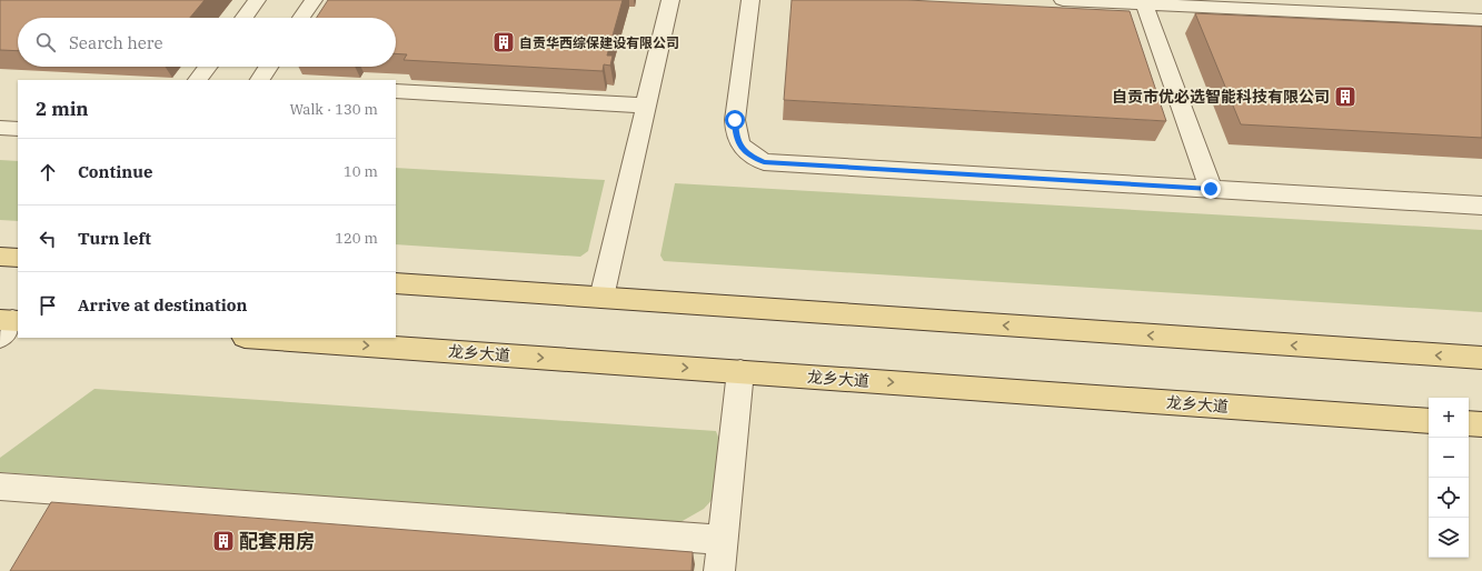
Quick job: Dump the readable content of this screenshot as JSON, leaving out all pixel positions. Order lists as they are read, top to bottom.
{
  "streets": {
    "main road": ["龙乡大道"]
  },
  "places": {
    "building": ["自贡华西综保建设有限公司", "自贡市优必选智能科技有限公司", "配套用房"]
  },
  "page": {
    "search": "Search here",
    "heading": ["2 min", "Walk · 130 m"],
    "list": [
      ["Continue", "10 m"],
      ["Turn left", "120 m"],
      "Arrive at destination"
    ],
    "map_buttons": ["+", "−"]
  }
}
